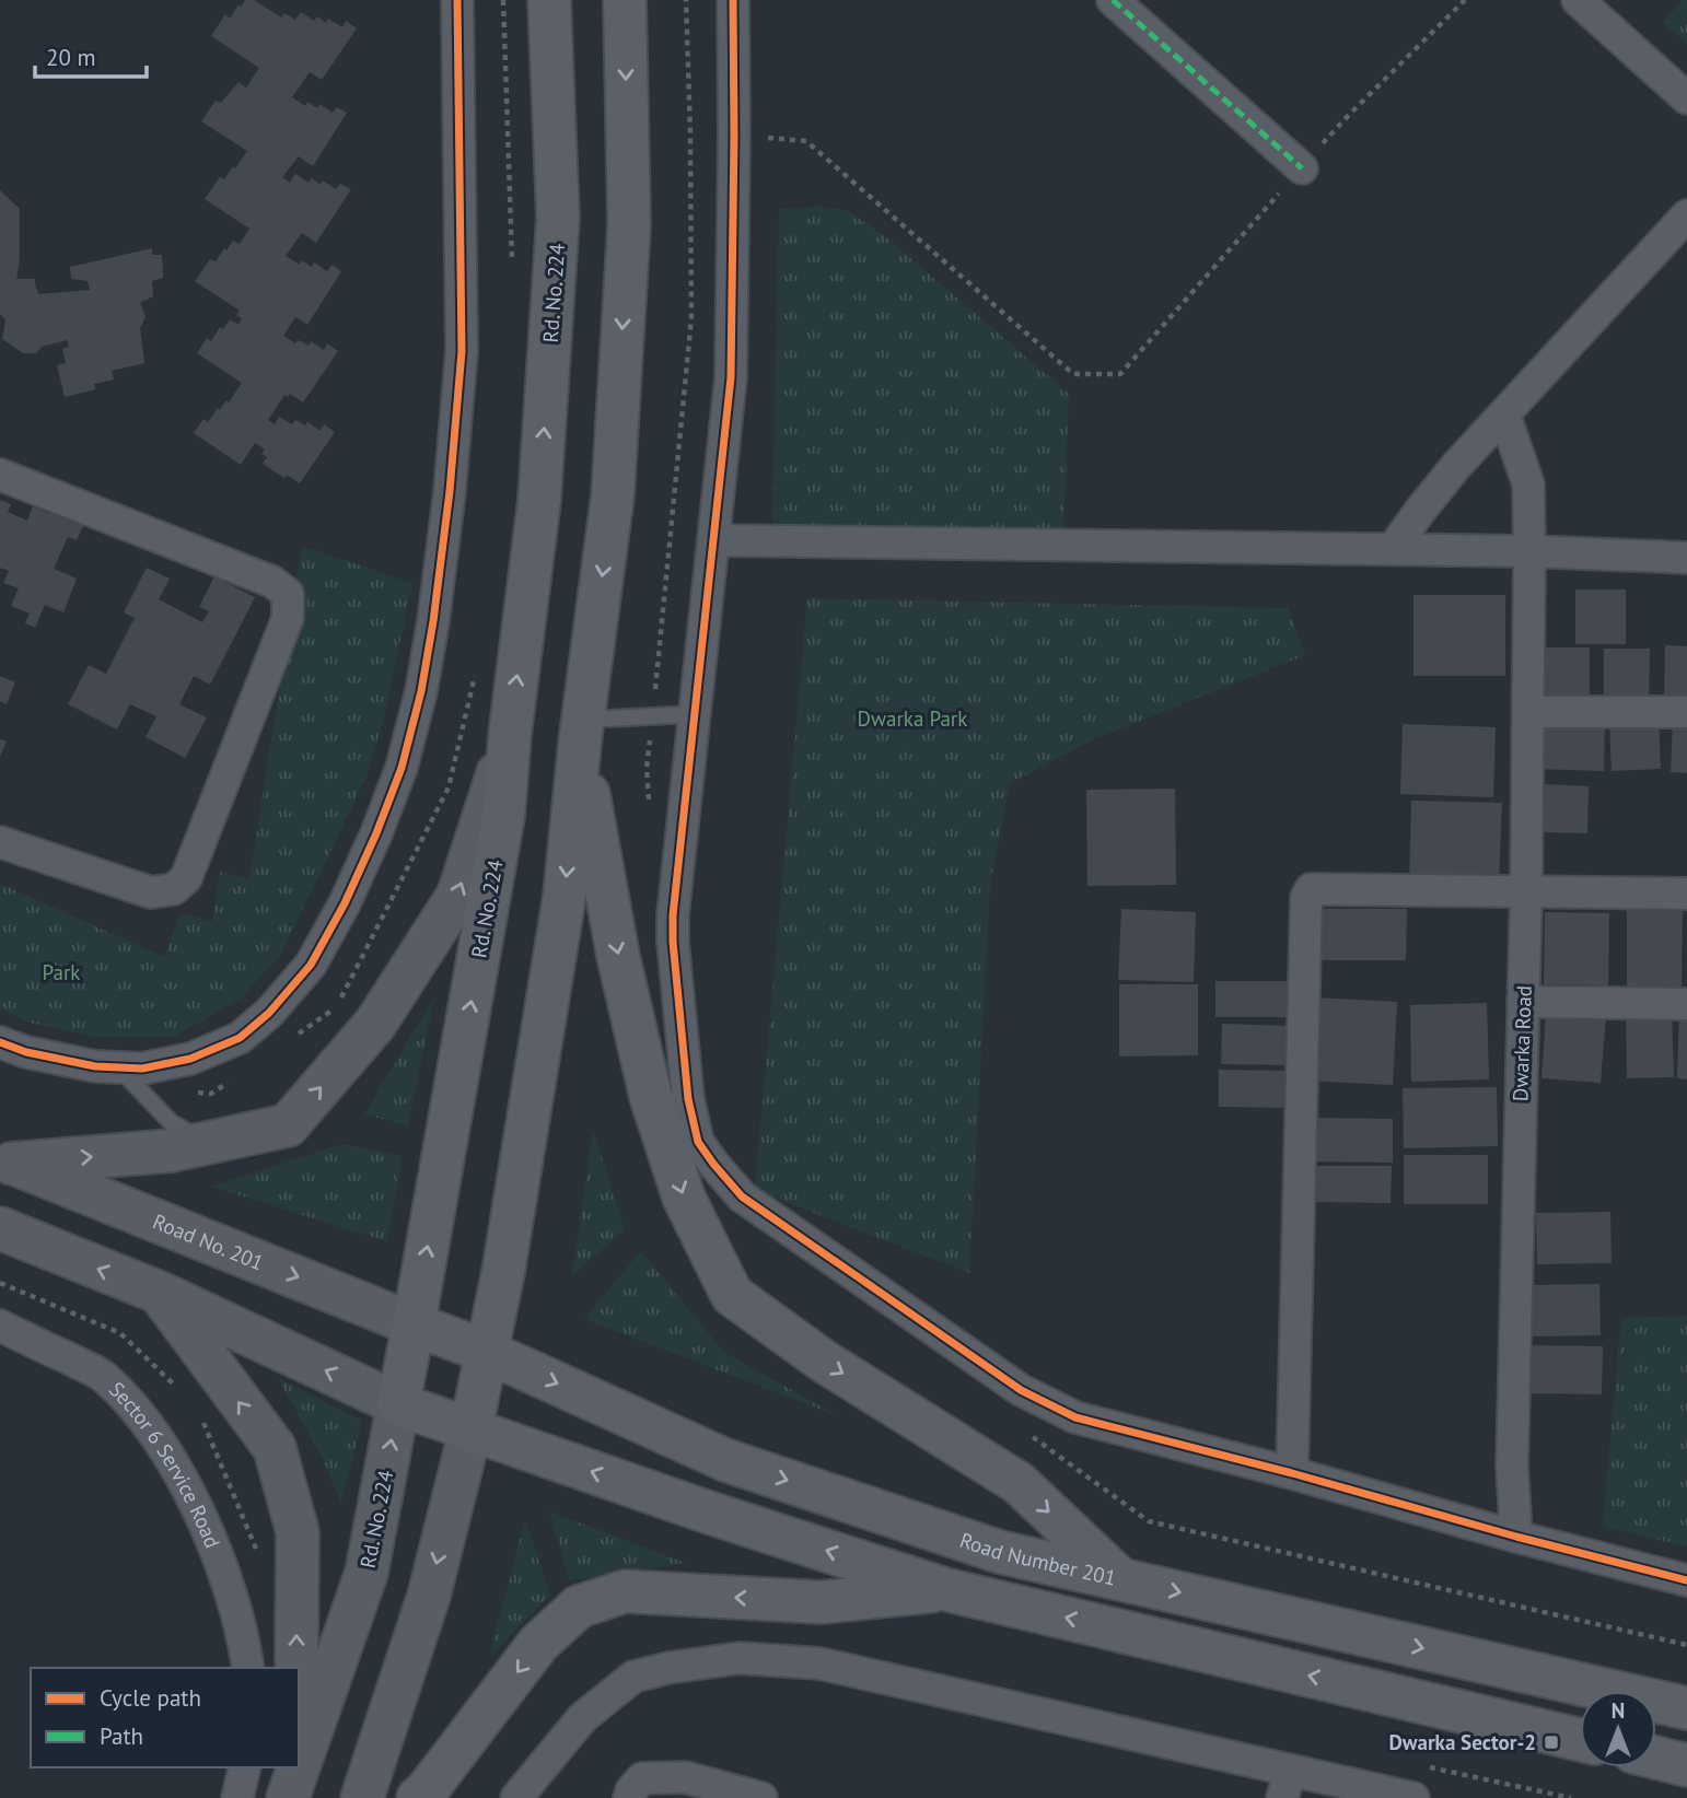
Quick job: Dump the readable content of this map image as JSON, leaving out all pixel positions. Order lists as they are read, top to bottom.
{
  "streets": {
    "main road": ["Rd. No. 224", "Road No. 201", "Road Number 201"],
    "street": ["Dwarka Road", "Sector 6 Service Road"]
  },
  "crossings": [
    ["Rd. No. 224", "Road No. 201"],
    ["Rd. No. 224", "Road Number 201"],
    ["Road No. 201", "Road Number 201"]
  ],
  "parks": ["Dwarka Park", "Park"],
  "places": {
    "transit": ["Dwarka Sector-2"]
  },
  "legend": ["Cycle path", "Path"],
  "scale_bar": "20 m",
  "north": "top"
}
